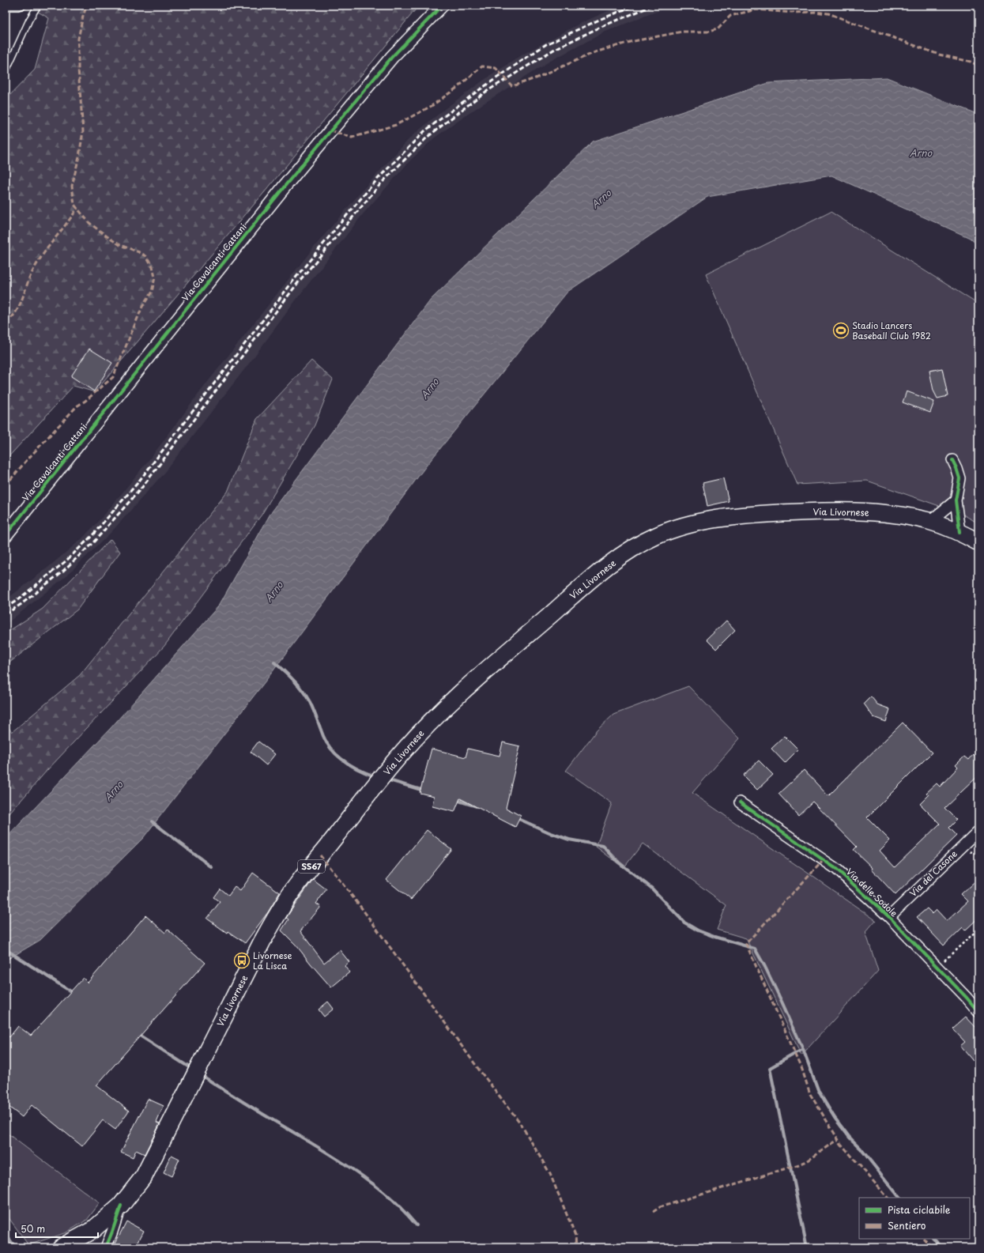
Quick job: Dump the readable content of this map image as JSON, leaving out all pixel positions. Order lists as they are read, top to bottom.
{
  "streets": {
    "main road": ["Via Livornese", "SS67"],
    "street": ["Via Cavalcanti Cattani", "Via del Casone", "Via delle Sodole"]
  },
  "crossings": [
    ["Via del Casone", "Via delle Sodole"]
  ],
  "water": ["Arno"],
  "places": {
    "sports": ["Stadio Lancers Baseball Club 1982"],
    "bus stop": ["Livornese La Lisca"]
  },
  "legend": ["Pista ciclabile", "Sentiero"],
  "scale_bar": "50 m"
}
